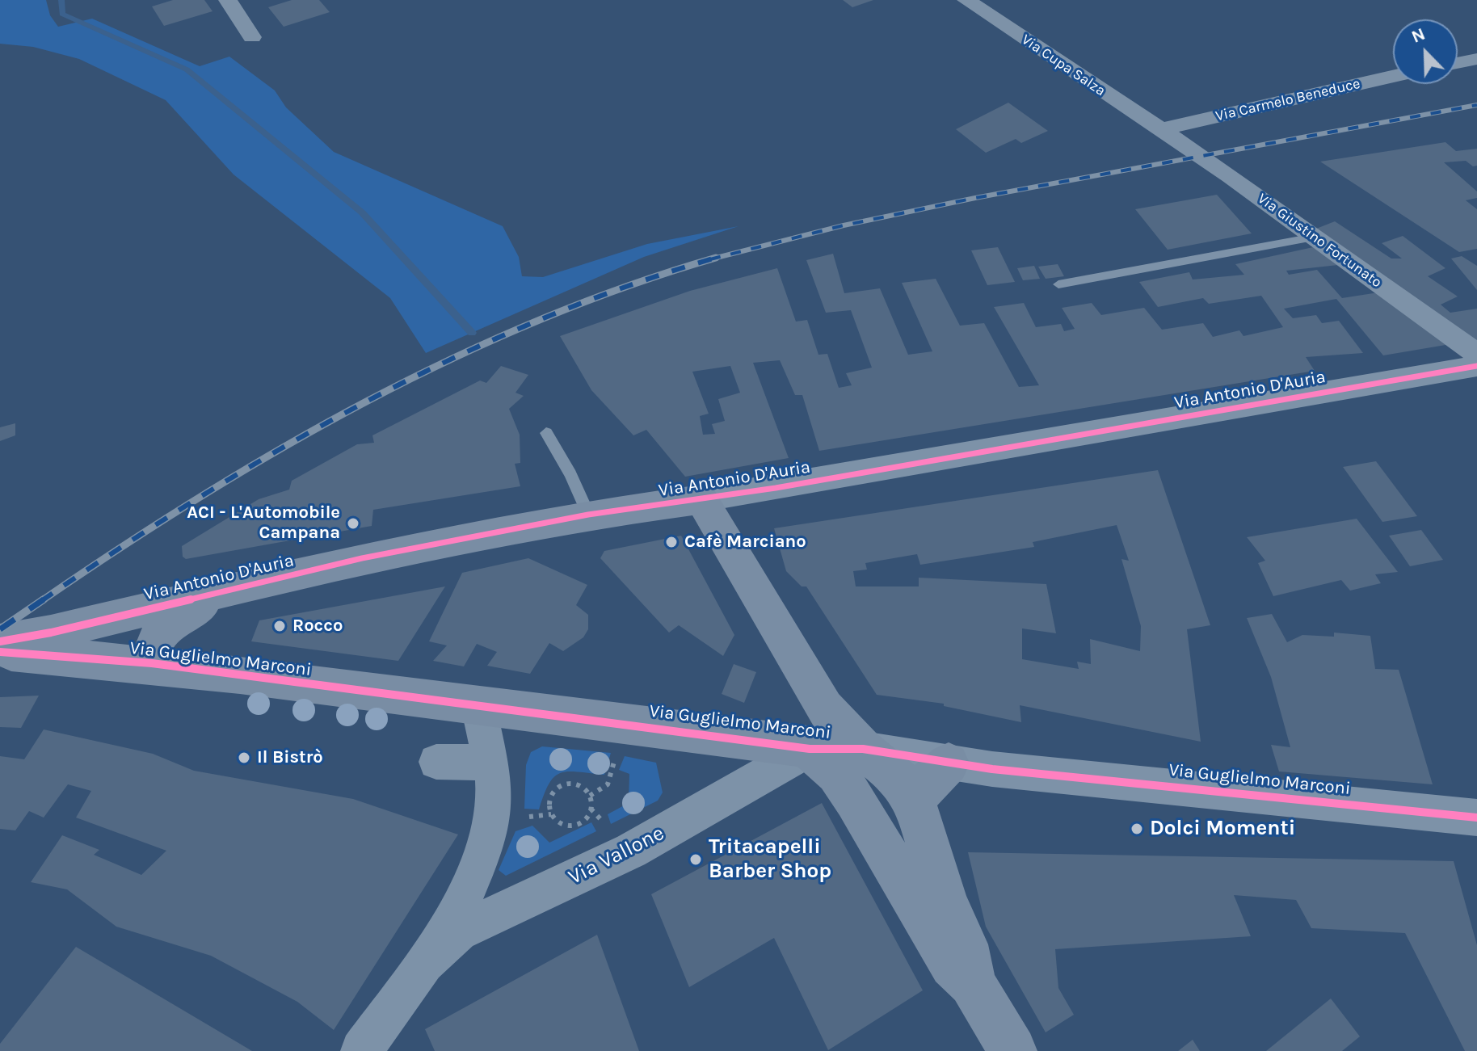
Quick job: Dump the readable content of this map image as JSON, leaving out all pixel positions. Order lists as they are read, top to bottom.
{
  "streets": {
    "street": [
      "Via Cupa Salza",
      "Via Carmelo Beneduce",
      "Via Giustino Fortunato",
      "Via Antonio D'Auria",
      "Via Guglielmo Marconi",
      "Via Vallone"
    ]
  },
  "crossings": [
    ["Via Cupa Salza", "Via Carmelo Beneduce"],
    ["Via Cupa Salza", "Via Giustino Fortunato"],
    ["Via Carmelo Beneduce", "Via Giustino Fortunato"],
    ["Via Antonio D'Auria", "Via Guglielmo Marconi"],
    ["Via Guglielmo Marconi", "Via Vallone"]
  ],
  "places": [
    "ACI - L'Automobile Campana",
    "Cafè Marciano",
    "Rocco",
    "Il Bistrò",
    "Dolci Momenti",
    "Tritacapelli Barber Shop"
  ],
  "north": "top left"
}
